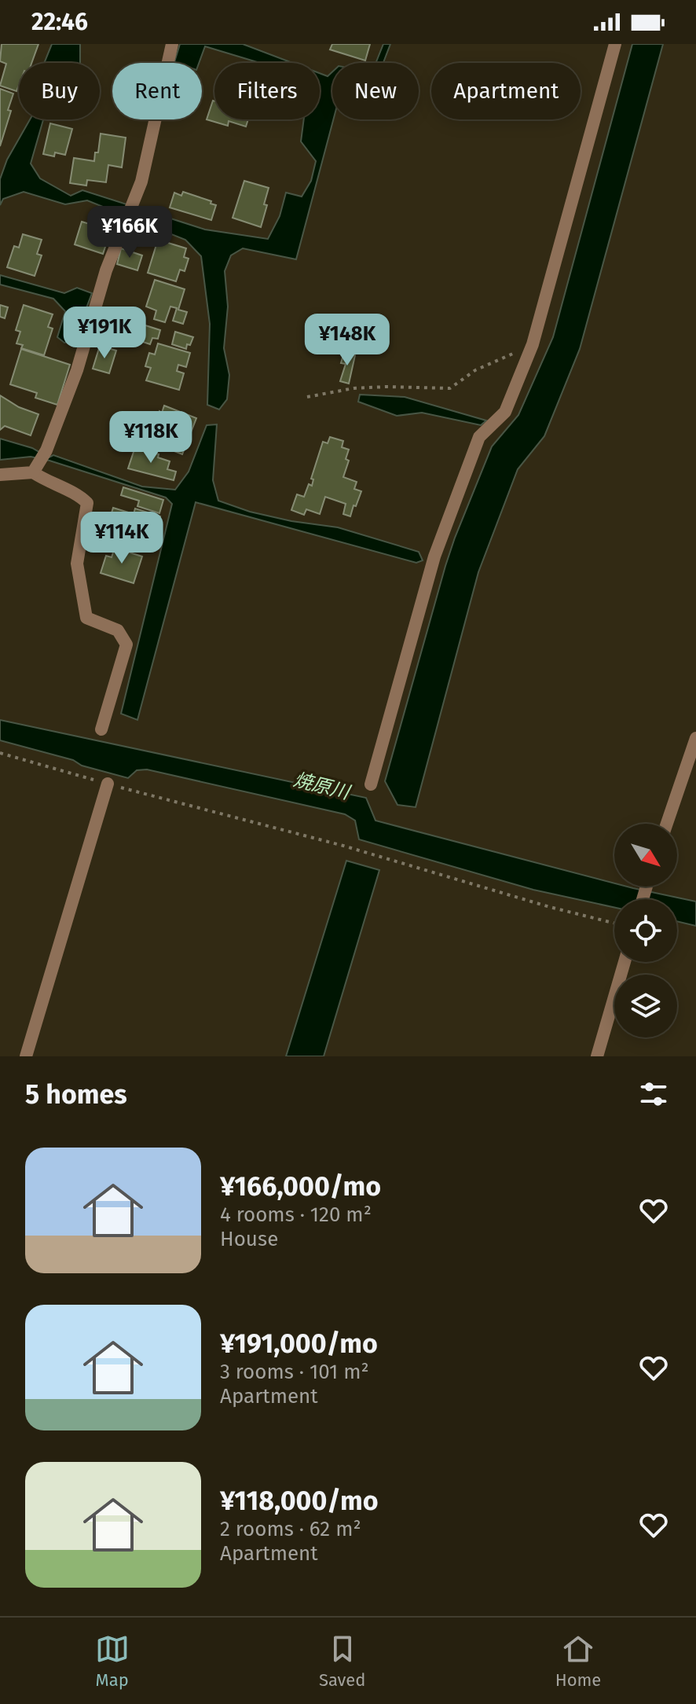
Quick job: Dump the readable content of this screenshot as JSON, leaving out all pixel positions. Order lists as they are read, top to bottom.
{
  "water": ["焼原川"],
  "north": "bottom right",
  "page": {
    "status": "22:46",
    "chip": [
      "Buy",
      "Rent",
      "Filters",
      "New",
      "Apartment"
    ],
    "price": [
      "¥166K",
      "¥191K",
      "¥148K",
      "¥118K",
      "¥114K"
    ],
    "heading": "5 homes",
    "list": [
      {
        "name": "¥166,000/mo",
        "note": "4 rooms · 120 m² · House"
      },
      {
        "name": "¥191,000/mo",
        "note": "3 rooms · 101 m² · Apartment"
      },
      {
        "name": "¥118,000/mo",
        "note": "2 rooms · 62 m² · Apartment"
      }
    ],
    "tabs": ["Map", "Saved", "Home"]
  }
}
